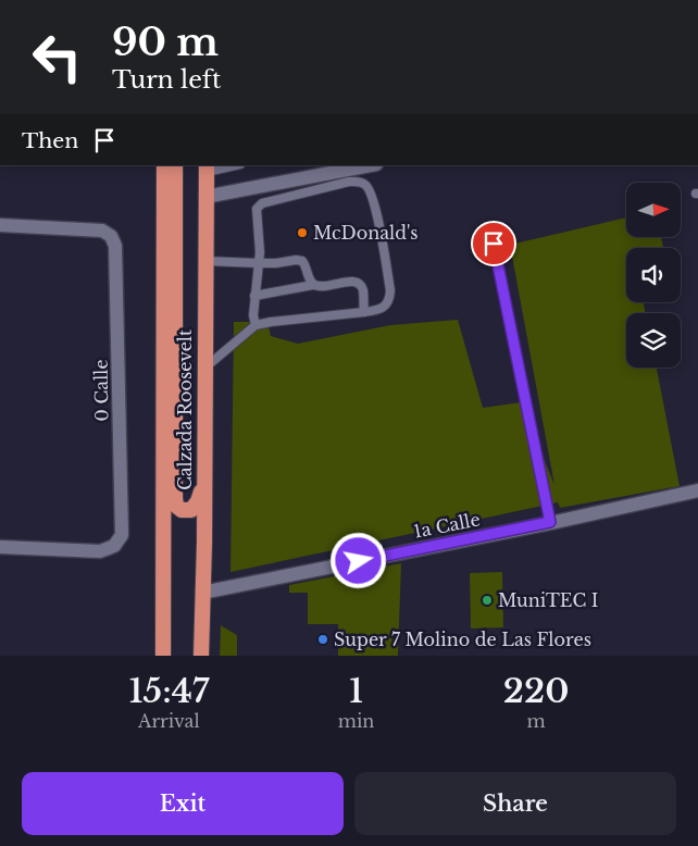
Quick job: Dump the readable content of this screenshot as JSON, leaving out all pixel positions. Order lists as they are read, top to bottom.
{
  "streets": {
    "highway": ["Calzada Roosevelt"],
    "street": ["0 Calle", "1a Calle"]
  },
  "crossings": [
    ["Calzada Roosevelt", "1a Calle"]
  ],
  "places": ["McDonald's", "MuniTEC I", "Super 7 Molino de Las Flores"],
  "north": "right",
  "page": {
    "turn": ["90 m", "Turn left"],
    "then": "Then",
    "eta": [
      "15:47",
      "Arrival",
      "1",
      "min",
      "220",
      "m"
    ],
    "buttons": ["Exit", "Share"]
  }
}
